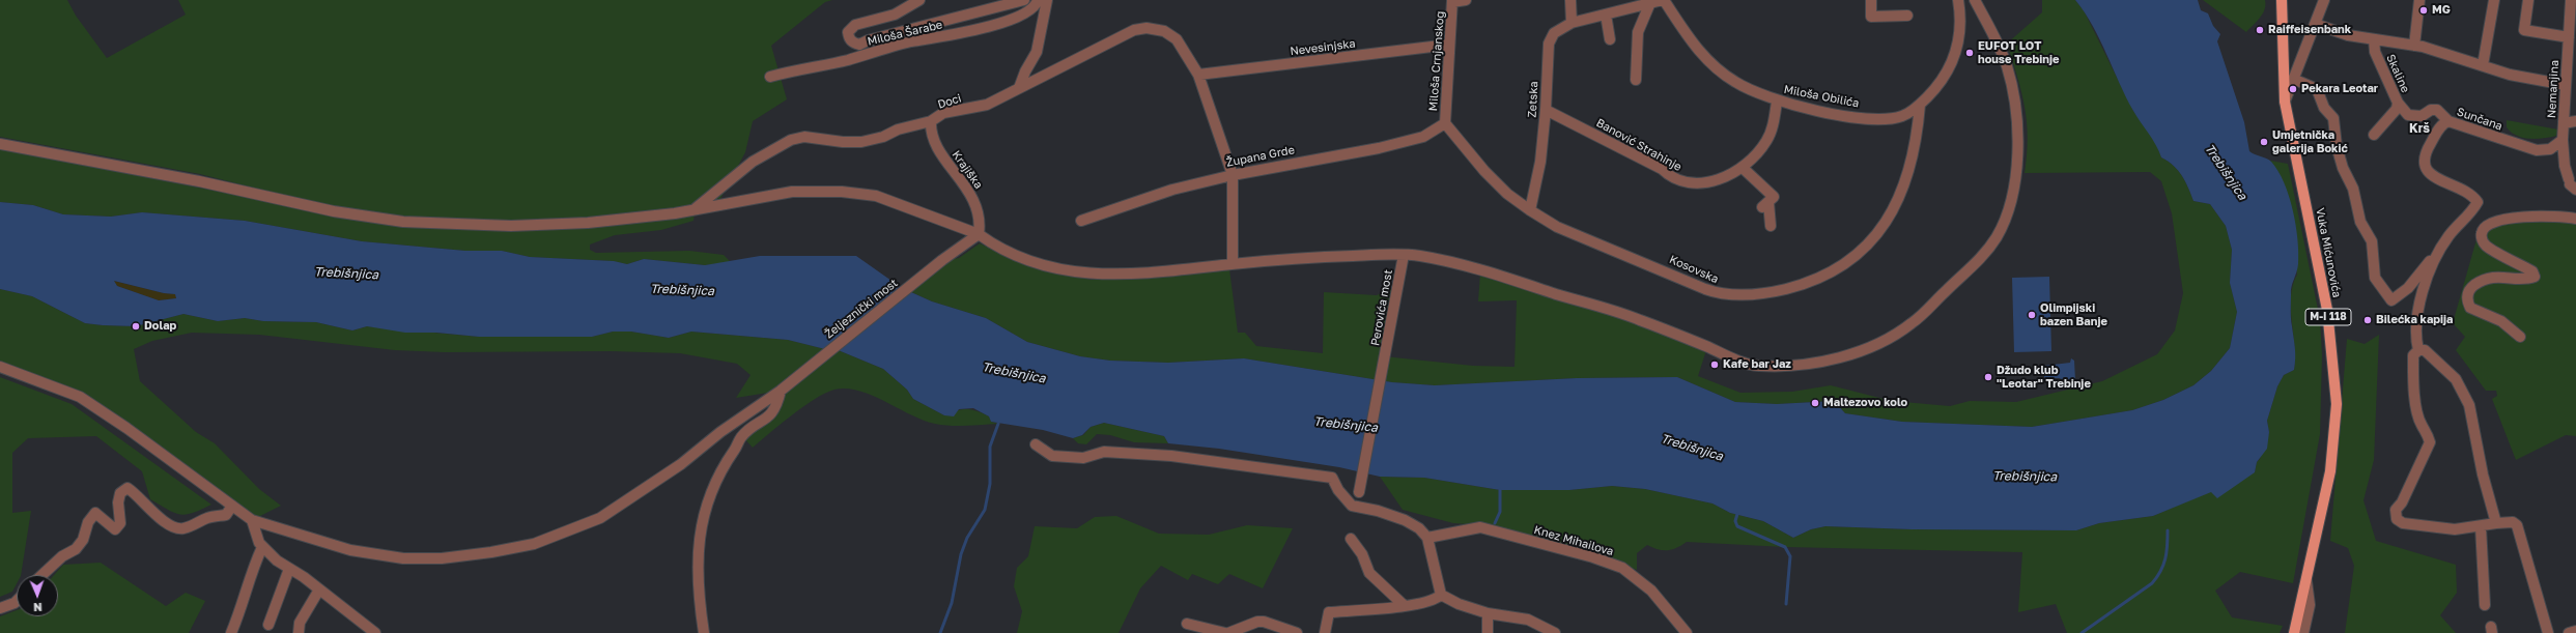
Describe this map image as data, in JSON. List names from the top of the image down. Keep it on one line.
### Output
{"streets":{"main road":["Vuka Mićunovića","M-I 118"],"street":["Miloša Šarabe","Nevesinjska","Miloša Crnjanskog","Skaline","Nemanjina","Miloša Obilića","Zetska","Doci","Sunčana","Banović Strahinje","Župana Grde","Krajiška","Kosovska","Perovića most","Željeznički most","Knez Mihailova"]},"crossings":[["Nevesinjska","Miloša Crnjanskog"],["Nevesinjska","Doci"],["Miloša Crnjanskog","Župana Grde"],["Miloša Crnjanskog","Kosovska"],["Nemanjina","Sunčana"],["Miloša Obilića","Zetska"],["Miloša Obilića","Banović Strahinje"],["Miloša Obilića","Kosovska"],["Zetska","Banović Strahinje"],["Zetska","Kosovska"],["Doci","Župana Grde"],["Doci","Krajiška"],["Župana Grde","Kosovska"],["Krajiška","Željeznički most"]],"districts":["Krš"],"water":["Trebišnjica"],"places":["MG","Raiffeisenbank","EUFOT LOT house Trebinje","Pekara Leotar","Umjetnička galerija Bokić","Olimpijski bazen Banje","Bilećka kapija","Dolap","Kafe bar Jaz","Džudo klub \"Leotar\" Trebinje","Maltezovo kolo"],"north":"bottom"}
